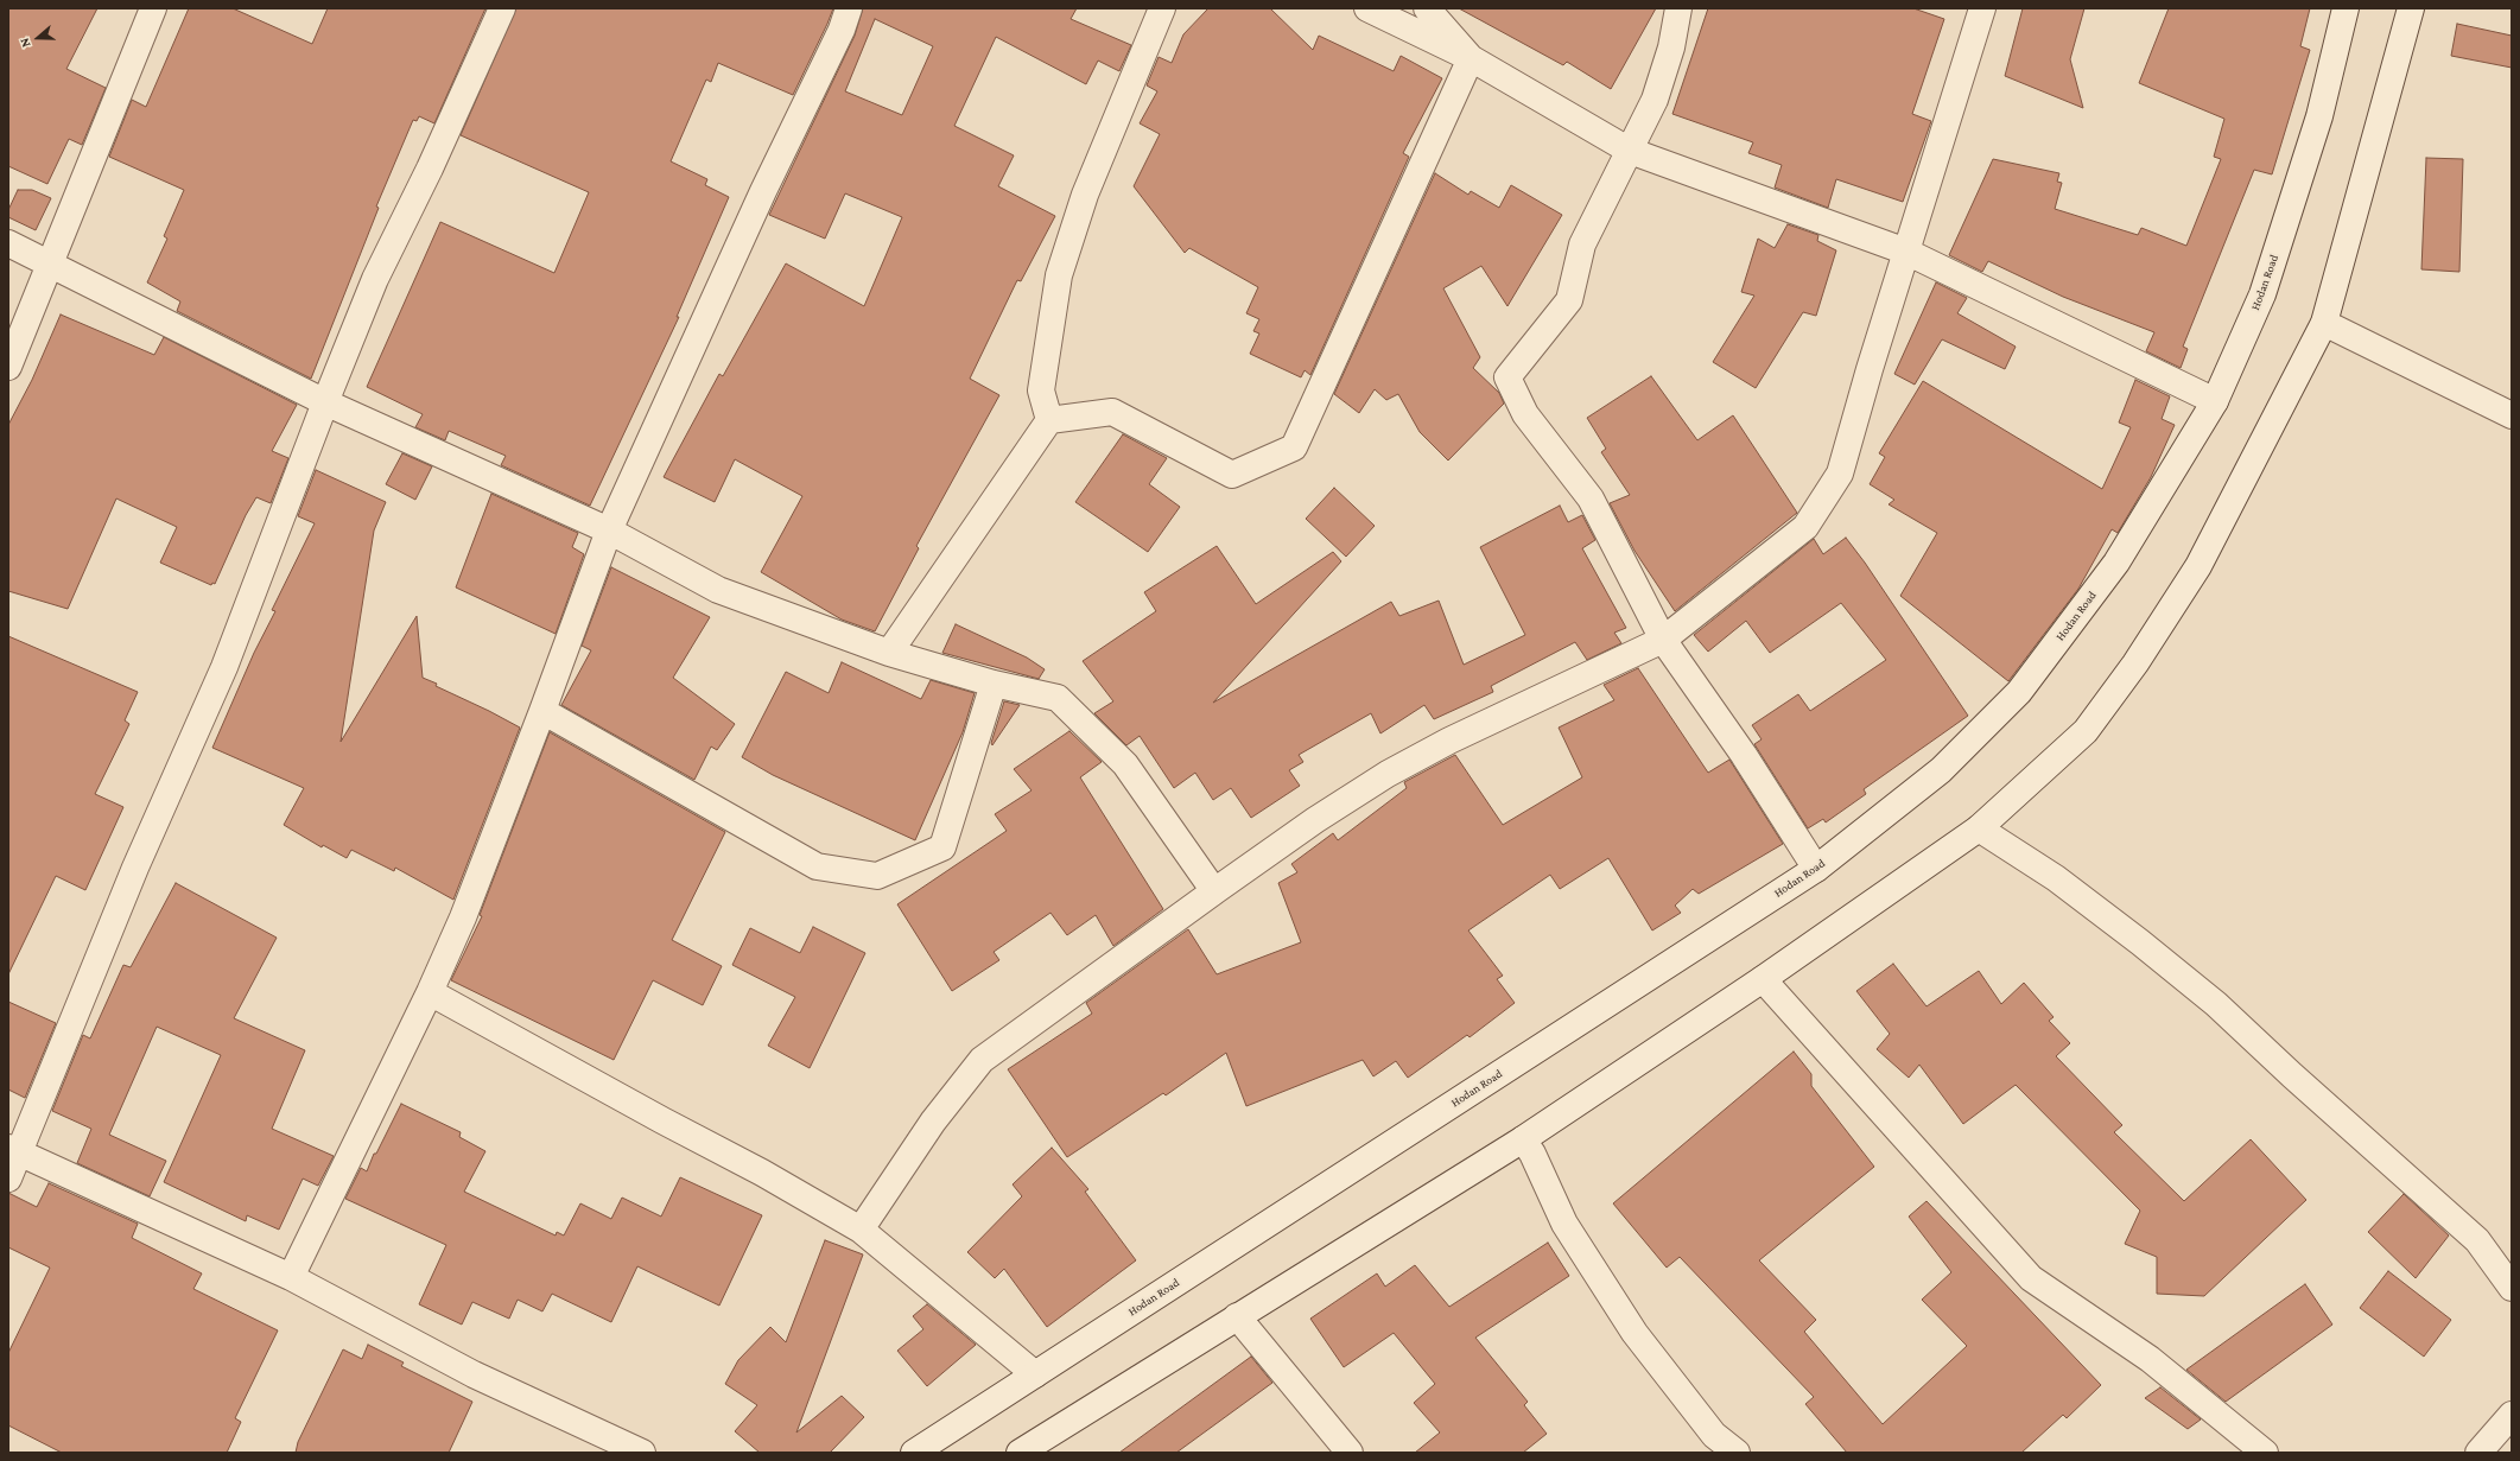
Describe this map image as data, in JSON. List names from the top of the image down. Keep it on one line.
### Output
{"streets":{"street":["Hodan Road"]},"north":"left"}
